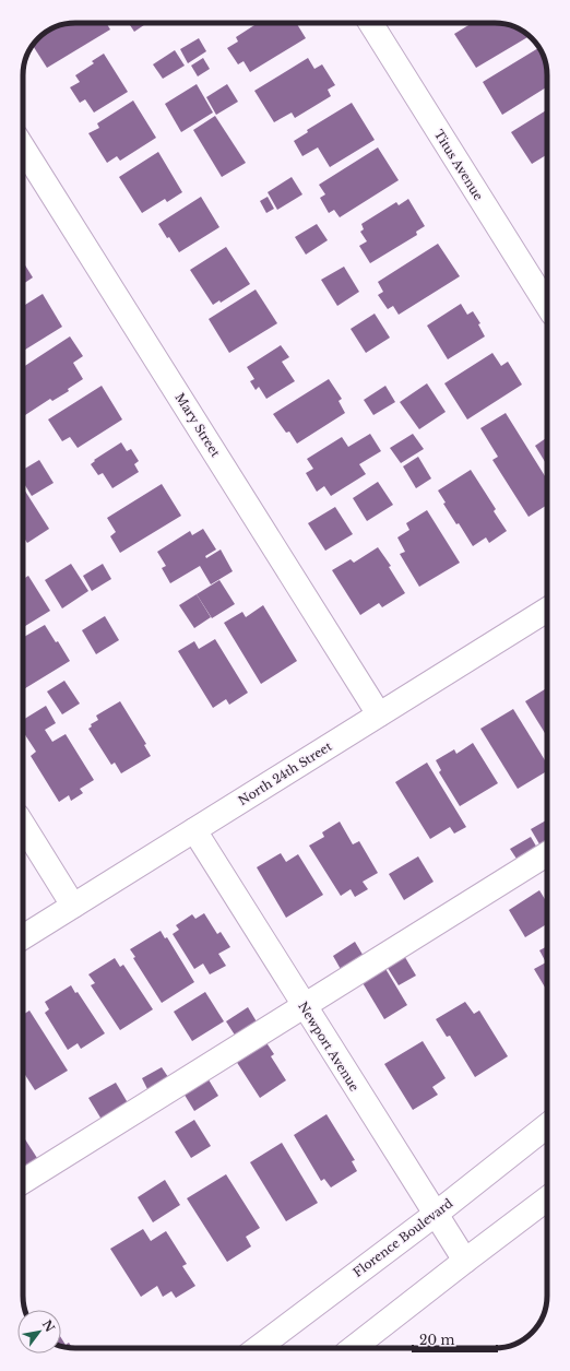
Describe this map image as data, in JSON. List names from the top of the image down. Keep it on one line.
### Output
{"streets":{"street":["Titus Avenue","Mary Street","North 24th Street","Newport Avenue","Florence Boulevard"]},"crossings":[["Mary Street","North 24th Street"],["North 24th Street","Newport Avenue"],["Newport Avenue","Florence Boulevard"]],"scale_bar":"20 m","north":"top right"}
